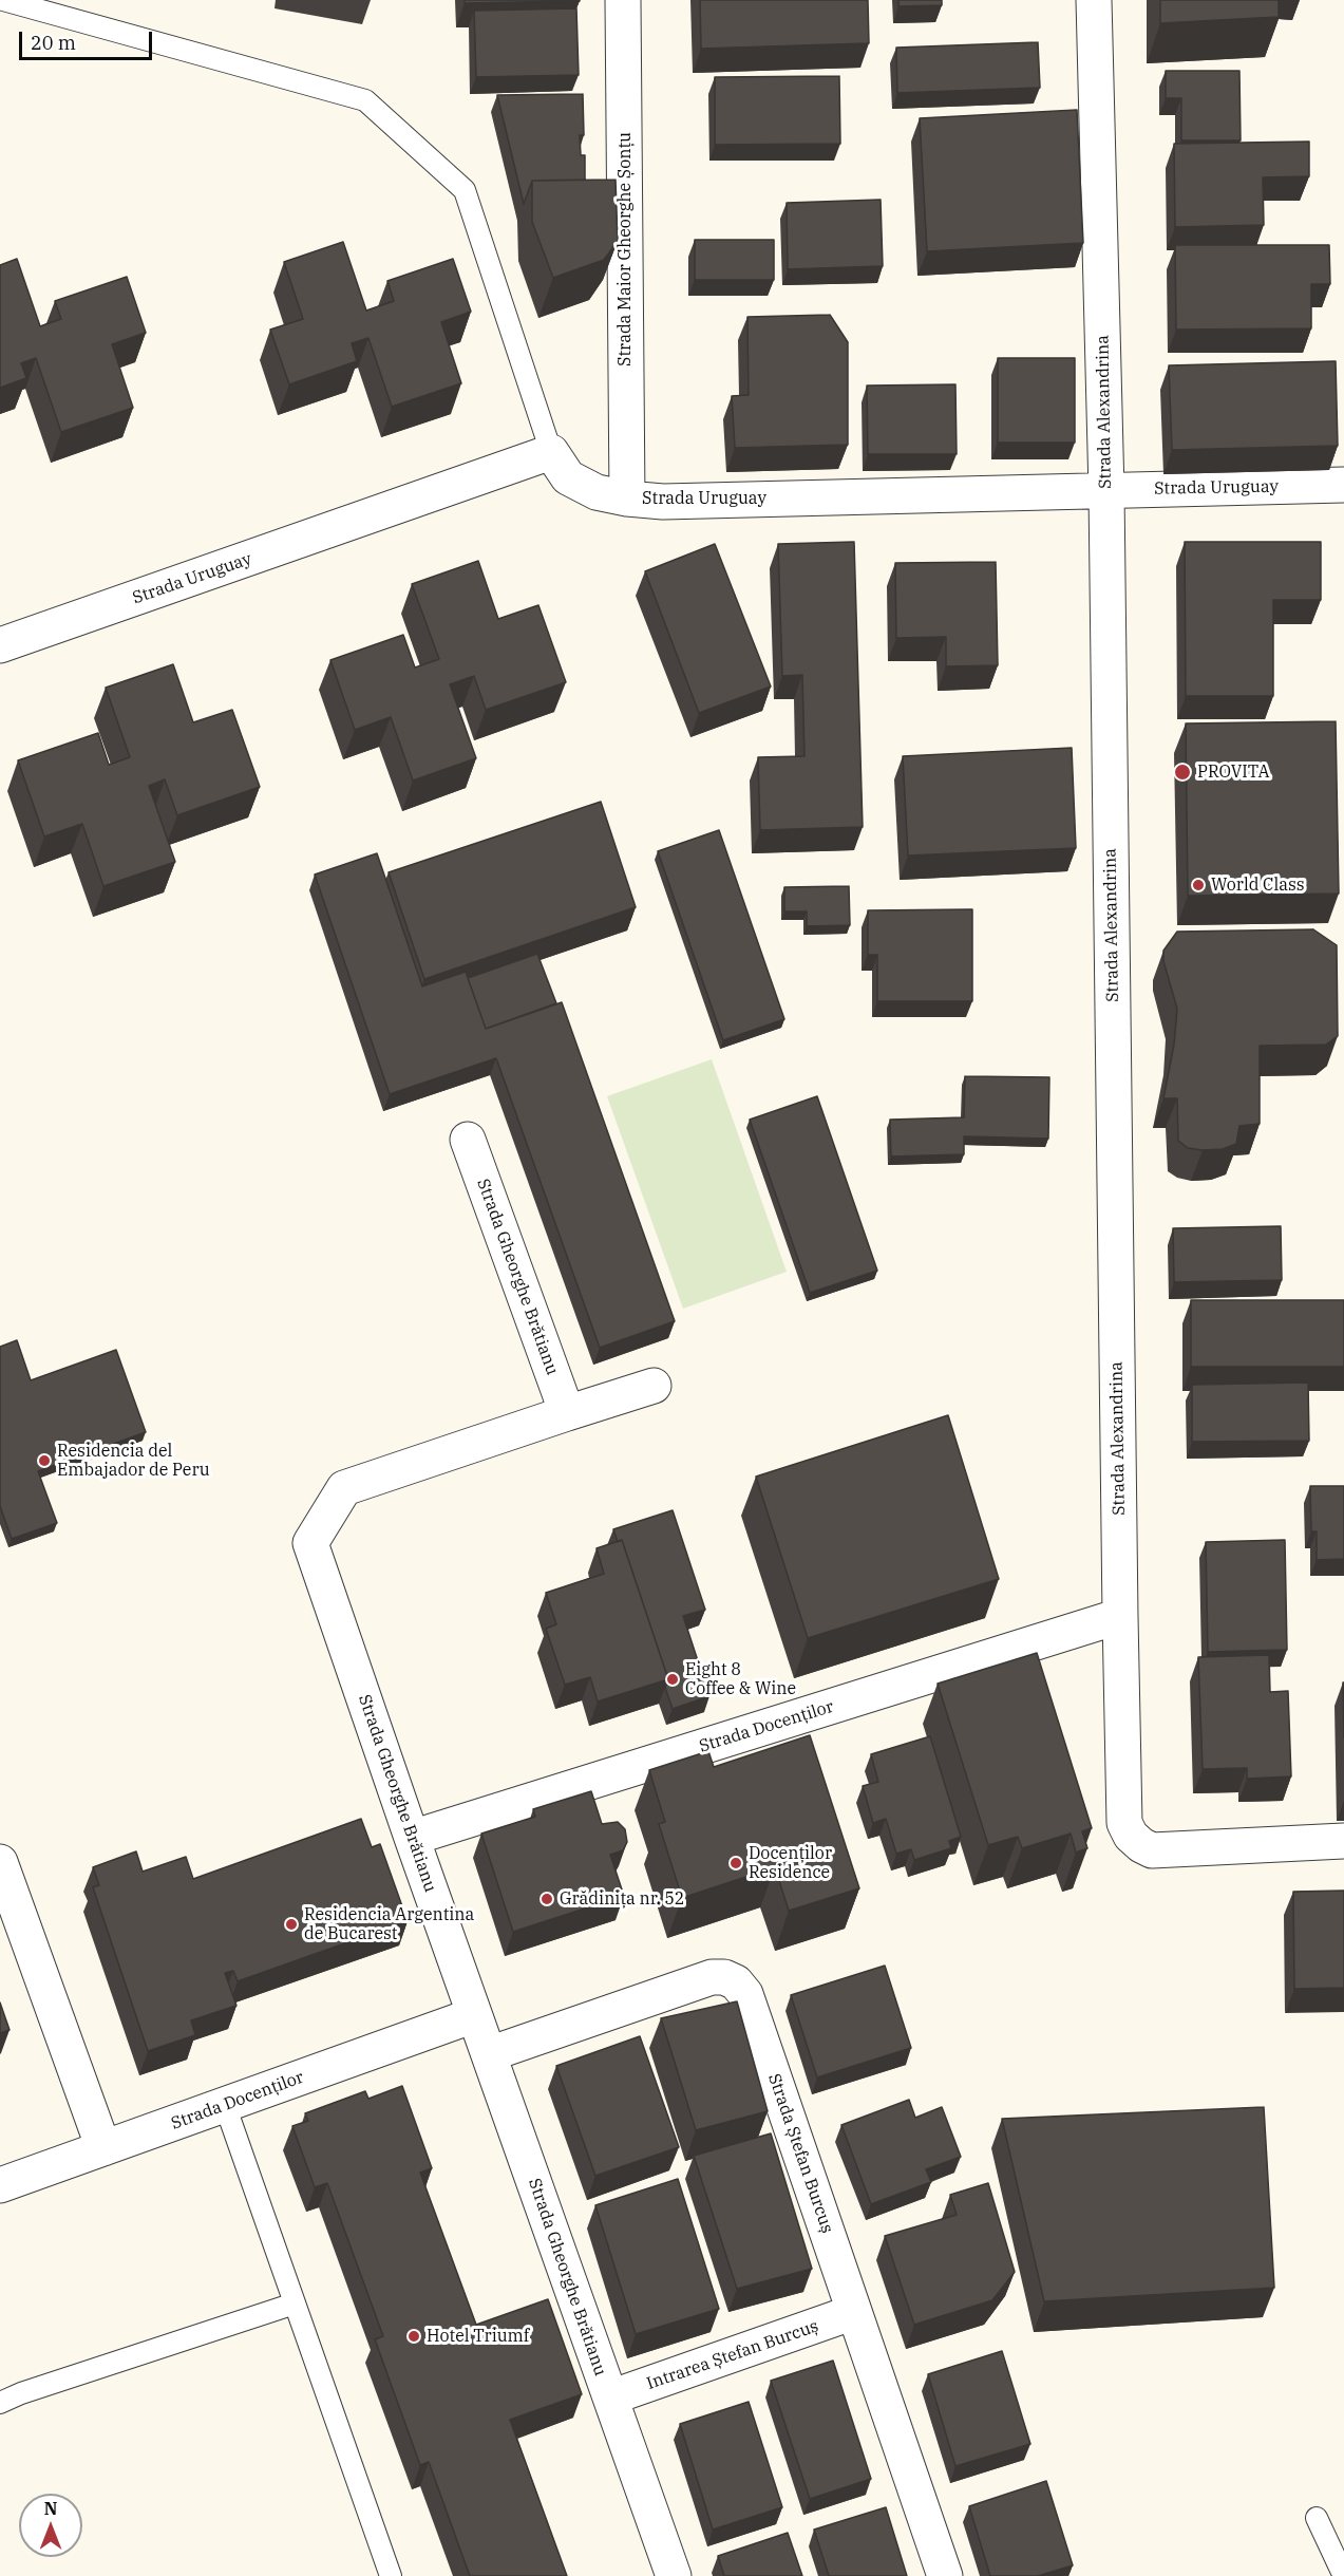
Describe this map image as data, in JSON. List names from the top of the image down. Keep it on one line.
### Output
{"streets":{"street":["Strada Maior Gheorghe Șonțu","Strada Alexandrina","Strada Uruguay","Strada Gheorghe Brătianu","Strada Docenților","Strada Ștefan Burcuș","Intrarea Ștefan Burcuș"]},"crossings":[["Strada Maior Gheorghe Șonțu","Strada Uruguay"],["Strada Alexandrina","Strada Uruguay"],["Strada Alexandrina","Strada Docenților"],["Strada Gheorghe Brătianu","Strada Docenților"],["Strada Gheorghe Brătianu","Strada Ștefan Burcuș"],["Strada Gheorghe Brătianu","Intrarea Ștefan Burcuș"],["Strada Ștefan Burcuș","Intrarea Ștefan Burcuș"]],"places":["PROVITA","World Class","Residencia del Embajador de Peru","Eight 8 Coffee & Wine","Docenților Residence","Grădinița nr. 52","Residencia Argentina de Bucarest","Hotel Triumf"],"scale_bar":"20 m","north":"top"}
